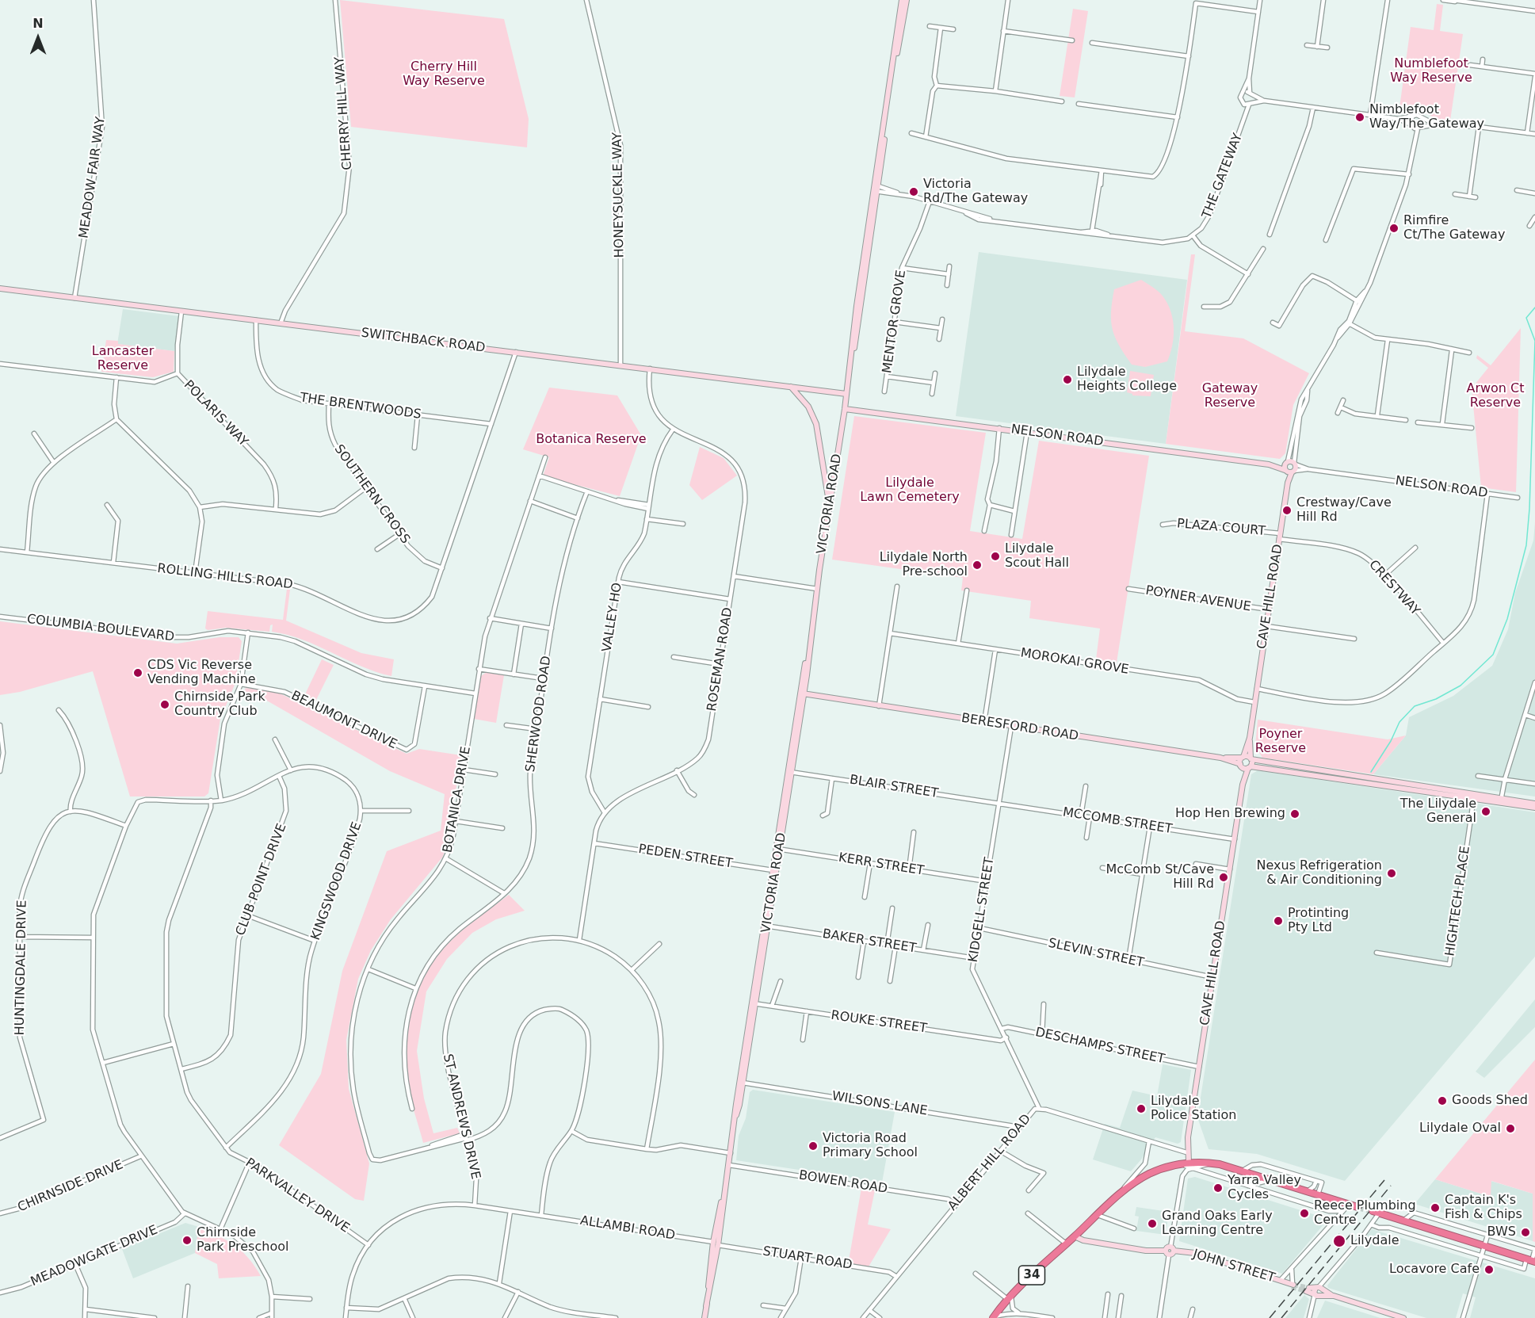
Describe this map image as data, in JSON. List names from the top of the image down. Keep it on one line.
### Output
{"streets":{"highway":["34"],"main road":["SWITCHBACK ROAD","NELSON ROAD","VICTORIA ROAD","CAVE HILL ROAD","BERESFORD ROAD","JOHN STREET"],"street":["CHERRY HILL WAY","THE GATEWAY","MEADOW FAIR WAY","HONEYSUCKLE WAY","MENTOR GROVE","THE BRENTWOODS","POLARIS WAY","SOUTHERN CROSS","PLAZA COURT","ROLLING HILLS ROAD","CRESTWAY","POYNER AVENUE","VALLEY HO","COLUMBIA BOULEVARD","ROSEMAN ROAD","MOROKAI GROVE","SHERWOOD ROAD","BEAUMONT DRIVE","BLAIR STREET","BOTANICA DRIVE","MCCOMB STREET","PEDEN STREET","KERR STREET","CLUB POINT DRIVE","KINGSWOOD DRIVE","HIGHTECH PLACE","KIDGELL STREET","BAKER STREET","SLEVIN STREET","HUNTINGDALE DRIVE","ROUKE STREET","DESCHAMPS STREET","WILSONS LANE","ST ANDREWS DRIVE","ALBERT HILL ROAD","BOWEN ROAD","CHIRNSIDE DRIVE","PARKVALLEY DRIVE","ALLAMBI ROAD","MEADOWGATE DRIVE","STUART ROAD"]},"crossings":[["CHERRY HILL WAY","SWITCHBACK ROAD"],["MEADOW FAIR WAY","SWITCHBACK ROAD"],["HONEYSUCKLE WAY","SWITCHBACK ROAD"],["SWITCHBACK ROAD","THE BRENTWOODS"],["SWITCHBACK ROAD","POLARIS WAY"],["SWITCHBACK ROAD","VICTORIA ROAD"],["SWITCHBACK ROAD","ROLLING HILLS ROAD"],["SWITCHBACK ROAD","ROSEMAN ROAD"],["THE BRENTWOODS","SOUTHERN CROSS"],["THE BRENTWOODS","ROLLING HILLS ROAD"],["NELSON ROAD","VICTORIA ROAD"],["NELSON ROAD","CAVE HILL ROAD"],["SOUTHERN CROSS","ROLLING HILLS ROAD"],["VICTORIA ROAD","BERESFORD ROAD"],["VICTORIA ROAD","BLAIR STREET"],["VICTORIA ROAD","PEDEN STREET"],["VICTORIA ROAD","KERR STREET"],["VICTORIA ROAD","BAKER STREET"],["VICTORIA ROAD","ROUKE STREET"],["VICTORIA ROAD","WILSONS LANE"],["VICTORIA ROAD","BOWEN ROAD"],["VICTORIA ROAD","ALLAMBI ROAD"],["VICTORIA ROAD","STUART ROAD"],["PLAZA COURT","CRESTWAY"],["PLAZA COURT","CAVE HILL ROAD"],["CRESTWAY","CAVE HILL ROAD"],["CAVE HILL ROAD","POYNER AVENUE"],["CAVE HILL ROAD","MOROKAI GROVE"],["CAVE HILL ROAD","BERESFORD ROAD"],["CAVE HILL ROAD","MCCOMB STREET"],["CAVE HILL ROAD","SLEVIN STREET"],["CAVE HILL ROAD","DESCHAMPS STREET"],["CAVE HILL ROAD","ALBERT HILL ROAD"],["CAVE HILL ROAD","34"],["VALLEY HO","ROSEMAN ROAD"],["COLUMBIA BOULEVARD","BEAUMONT DRIVE"],["COLUMBIA BOULEVARD","BOTANICA DRIVE"],["BERESFORD ROAD","KIDGELL STREET"],["BLAIR STREET","MCCOMB STREET"],["BLAIR STREET","KIDGELL STREET"],["BOTANICA DRIVE","ST ANDREWS DRIVE"],["BOTANICA DRIVE","ALLAMBI ROAD"],["MCCOMB STREET","KIDGELL STREET"],["KERR STREET","KIDGELL STREET"],["CLUB POINT DRIVE","KINGSWOOD DRIVE"],["CLUB POINT DRIVE","PARKVALLEY DRIVE"],["KINGSWOOD DRIVE","PARKVALLEY DRIVE"],["KIDGELL STREET","BAKER STREET"],["KIDGELL STREET","SLEVIN STREET"],["KIDGELL STREET","ROUKE STREET"],["KIDGELL STREET","DESCHAMPS STREET"],["KIDGELL STREET","ALBERT HILL ROAD"],["WILSONS LANE","ALBERT HILL ROAD"],["ST ANDREWS DRIVE","ALLAMBI ROAD"],["ALBERT HILL ROAD","BOWEN ROAD"],["ALBERT HILL ROAD","STUART ROAD"],["PARKVALLEY DRIVE","ALLAMBI ROAD"],["ALLAMBI ROAD","STUART ROAD"],["JOHN STREET","34"]],"parks":["Numblefoot Way Reserve","Cherry Hill Way Reserve","Lancaster Reserve","Gateway Reserve","Arwon Ct Reserve","Botanica Reserve","Lilydale Lawn Cemetery","Poyner Reserve"],"places":["Nimblefoot Way/The Gateway","Victoria Rd/The Gateway","Rimfire Ct/The Gateway","Lilydale Heights College","Crestway/Cave Hill Rd","Lilydale Scout Hall","Lilydale North Pre-school","CDS Vic Reverse Vending Machine","Chirnside Park Country Club","The Lilydale General","Hop Hen Brewing","Nexus Refrigeration & Air Conditioning","McComb St/Cave Hill Rd","Protinting Pty Ltd","Goods Shed","Lilydale Police Station","Lilydale Oval","Victoria Road Primary School","Yarra Valley Cycles","Captain K's Fish & Chips","Reece Plumbing Centre","Grand Oaks Early Learning Centre","BWS","Chirnside Park Preschool","Lilydale","Locavore Cafe"],"north":"top"}
